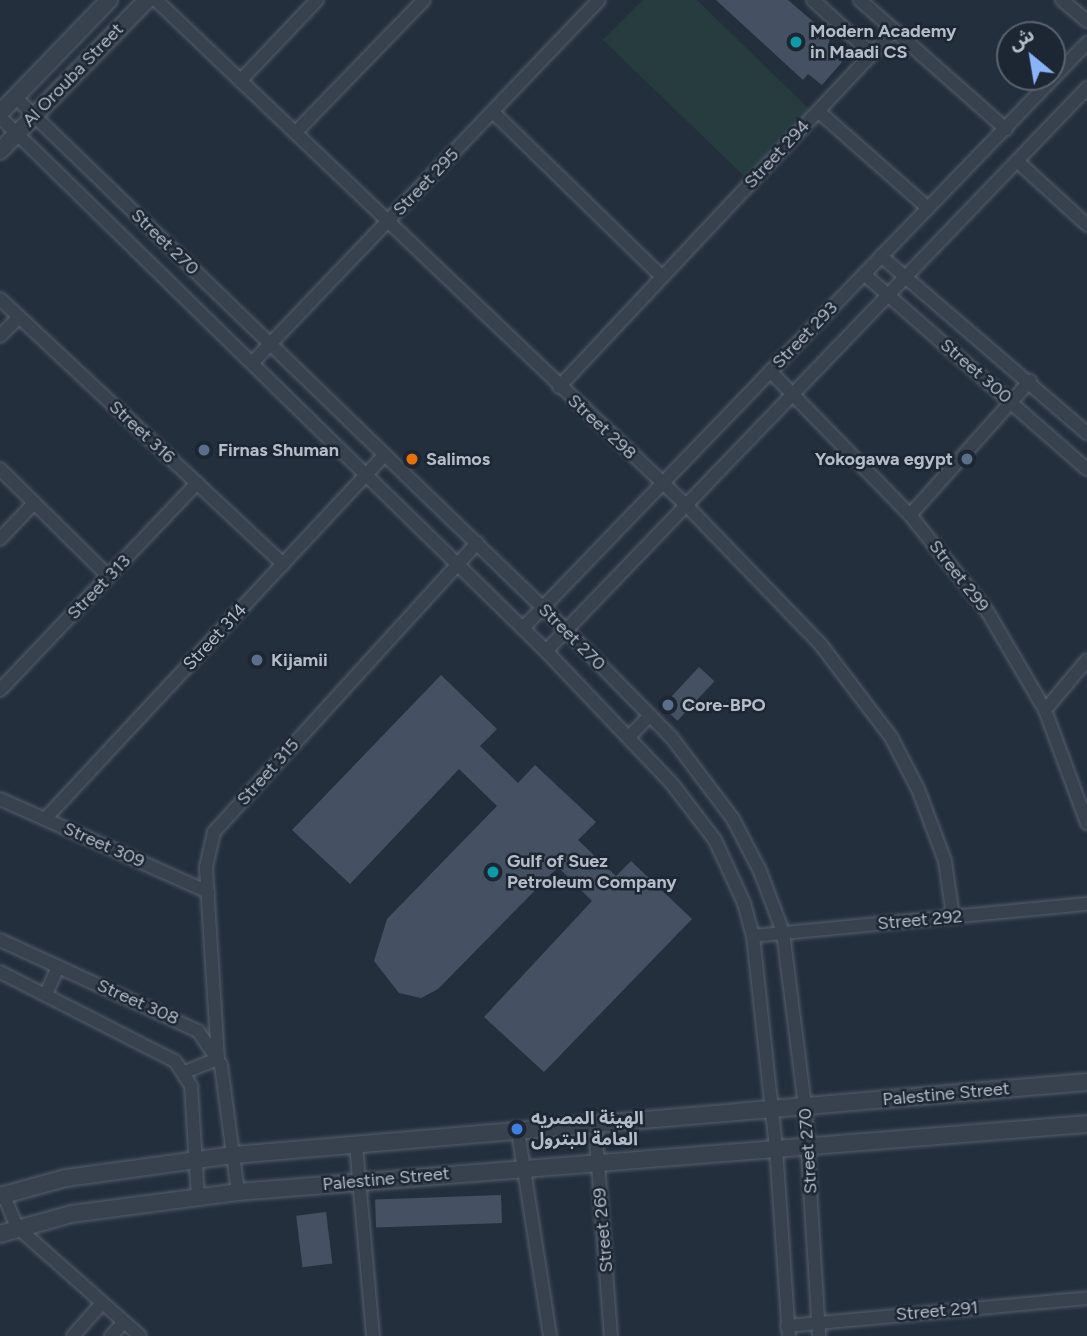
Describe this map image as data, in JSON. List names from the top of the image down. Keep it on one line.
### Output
{"streets":{"street":["Al Orouba Street","Street 294","Street 295","Street 270","Street 293","Street 300","Street 298","Street 316","Street 299","Street 313","Street 314","Street 315","Street 309","Street 292","Street 308","Palestine Street","Street 269","Street 291"]},"crossings":[["Al Orouba Street","Street 270"],["Street 294","Street 298"],["Street 295","Street 270"],["Street 295","Street 298"],["Street 270","Street 293"],["Street 270","Street 314"],["Street 270","Street 315"],["Street 270","Street 292"],["Street 270","Palestine Street"],["Street 270","Street 291"],["Street 293","Street 300"],["Street 293","Street 298"],["Street 293","Street 299"],["Street 298","Street 292"],["Street 316","Street 313"],["Street 316","Street 314"],["Street 314","Street 309"],["Street 315","Street 309"],["Street 315","Street 308"],["Street 308","Palestine Street"],["Palestine Street","Street 269"]],"places":["Modern Academy in Maadi CS","Firnas Shuman","Salimos","Yokogawa egypt","Kijamii","Core-BPO","Gulf of Suez Petroleum Company","الهيئة المصريه العامة للبترول"],"north":"top left"}
